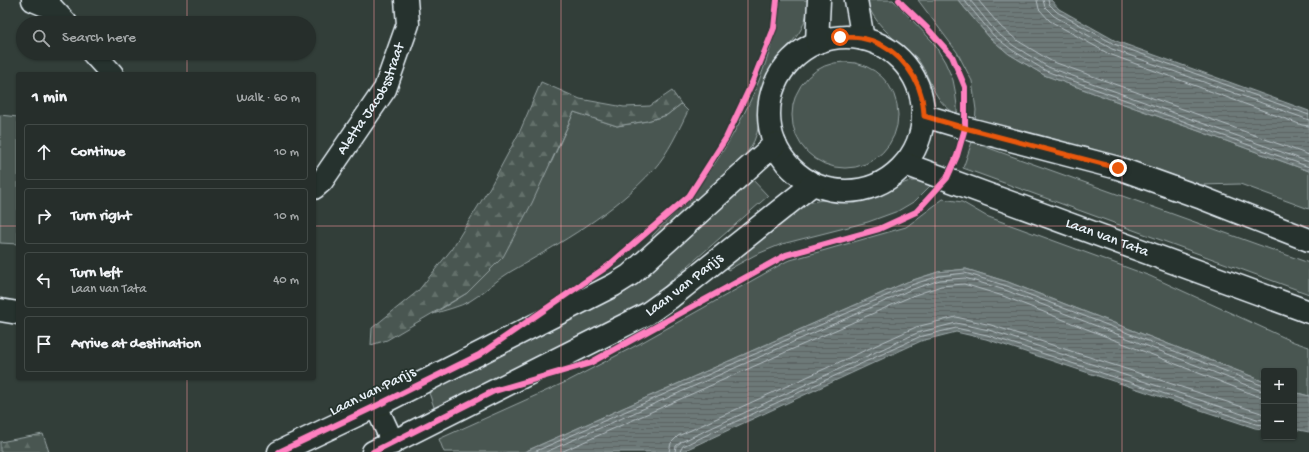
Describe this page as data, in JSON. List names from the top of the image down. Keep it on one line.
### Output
{"streets":{"street":["Aletta Jacobsstraat","Laan van Tata","Laan van Parijs"]},"page":{"search":"Search here","heading":["1 min","Walk · 60 m"],"list":[["Continue","10 m"],["Turn right","10 m"],["Turn left","Laan van Tata","40 m"],"Arrive at destination"],"map_buttons":["+","−"]}}
